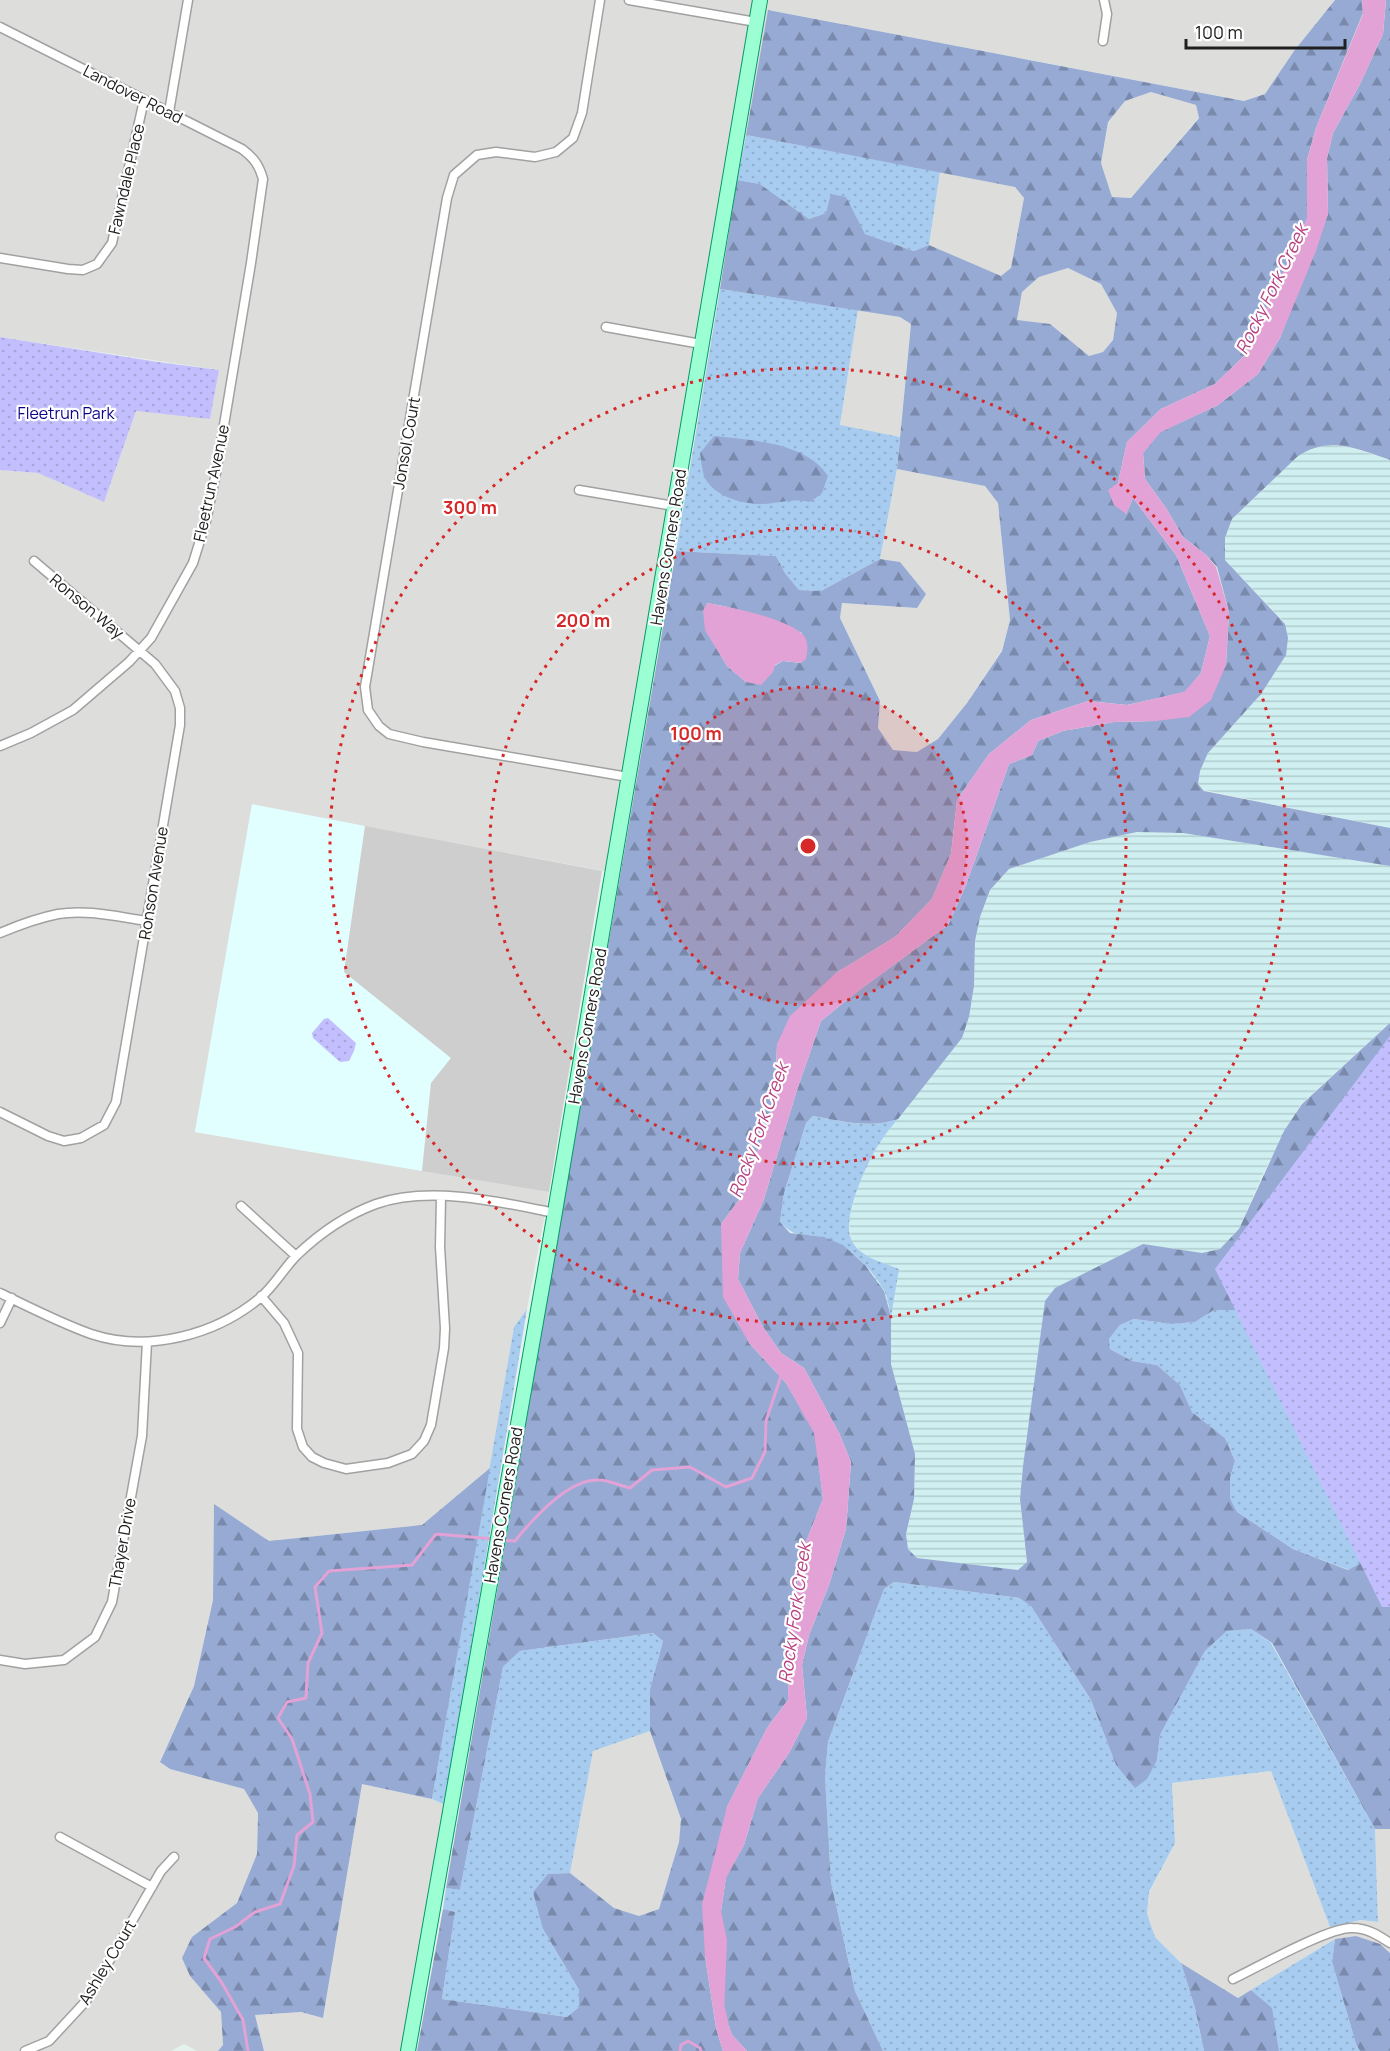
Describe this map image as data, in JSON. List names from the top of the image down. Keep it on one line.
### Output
{"streets":{"main road":["Havens Corners Road"],"street":["Landover Road","Fawndale Place","Jonsol Court","Fleetrun Avenue","Ronson Way","Ronson Avenue","Thayer Drive","Ashley Court"]},"crossings":[["Landover Road","Fawndale Place"],["Landover Road","Fleetrun Avenue"],["Jonsol Court","Havens Corners Road"],["Fleetrun Avenue","Ronson Way"],["Fleetrun Avenue","Ronson Avenue"],["Ronson Way","Ronson Avenue"]],"water":["Rocky Fork Creek"],"parks":["Fleetrun Park"],"scale_bar":"100 m","rings":["300 m","200 m","100 m"]}
